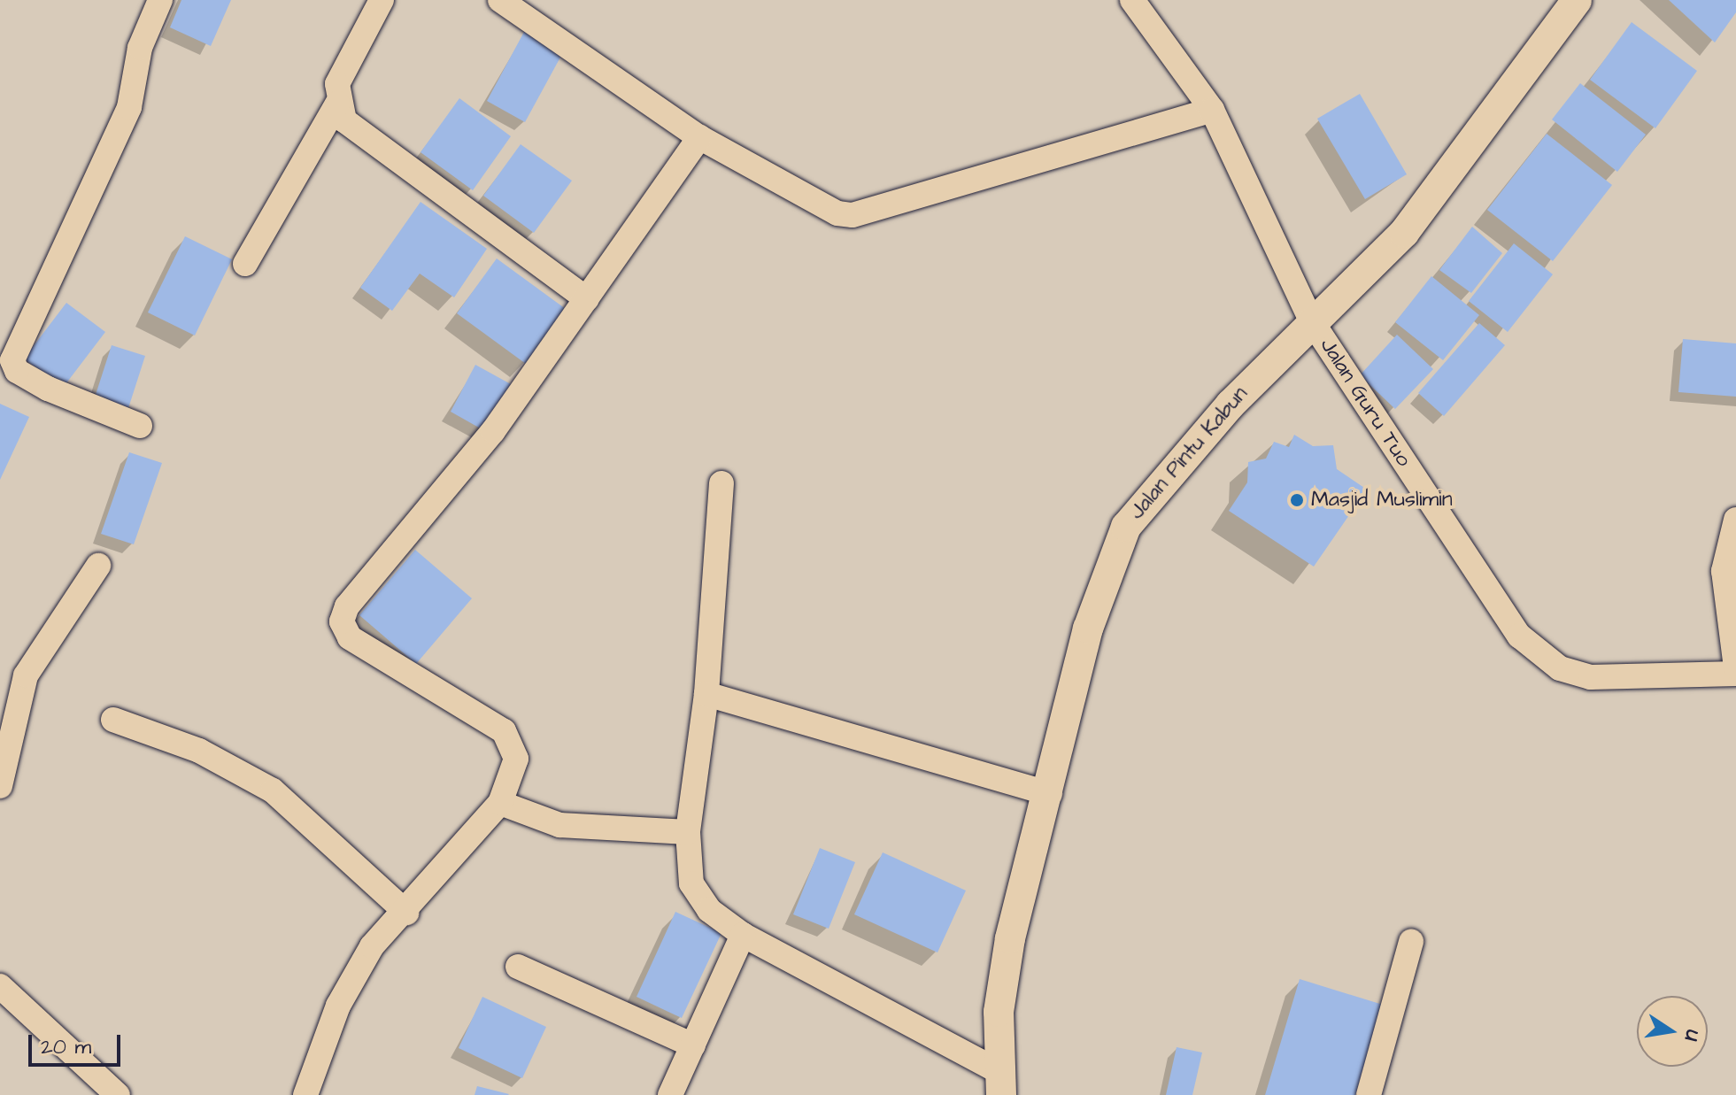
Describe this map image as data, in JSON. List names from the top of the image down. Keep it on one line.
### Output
{"streets":{"street":["Jalan Guru Tuo","Jalan Pintu Kabun"]},"crossings":[["Jalan Guru Tuo","Jalan Pintu Kabun"]],"places":["Masjid Muslimin"],"scale_bar":"20 m","north":"right"}
